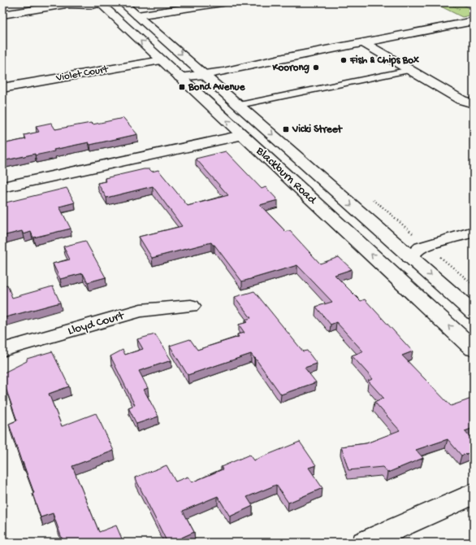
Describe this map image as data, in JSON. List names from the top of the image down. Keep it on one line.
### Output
{"streets":{"street":["Violet Court","Blackburn Road","Lloyd Court"]},"crossings":[["Violet Court","Blackburn Road"]],"places":{"other":["Fish & Chips Box","Koorong"],"transit":["Bond Avenue","Vicki Street"]}}
